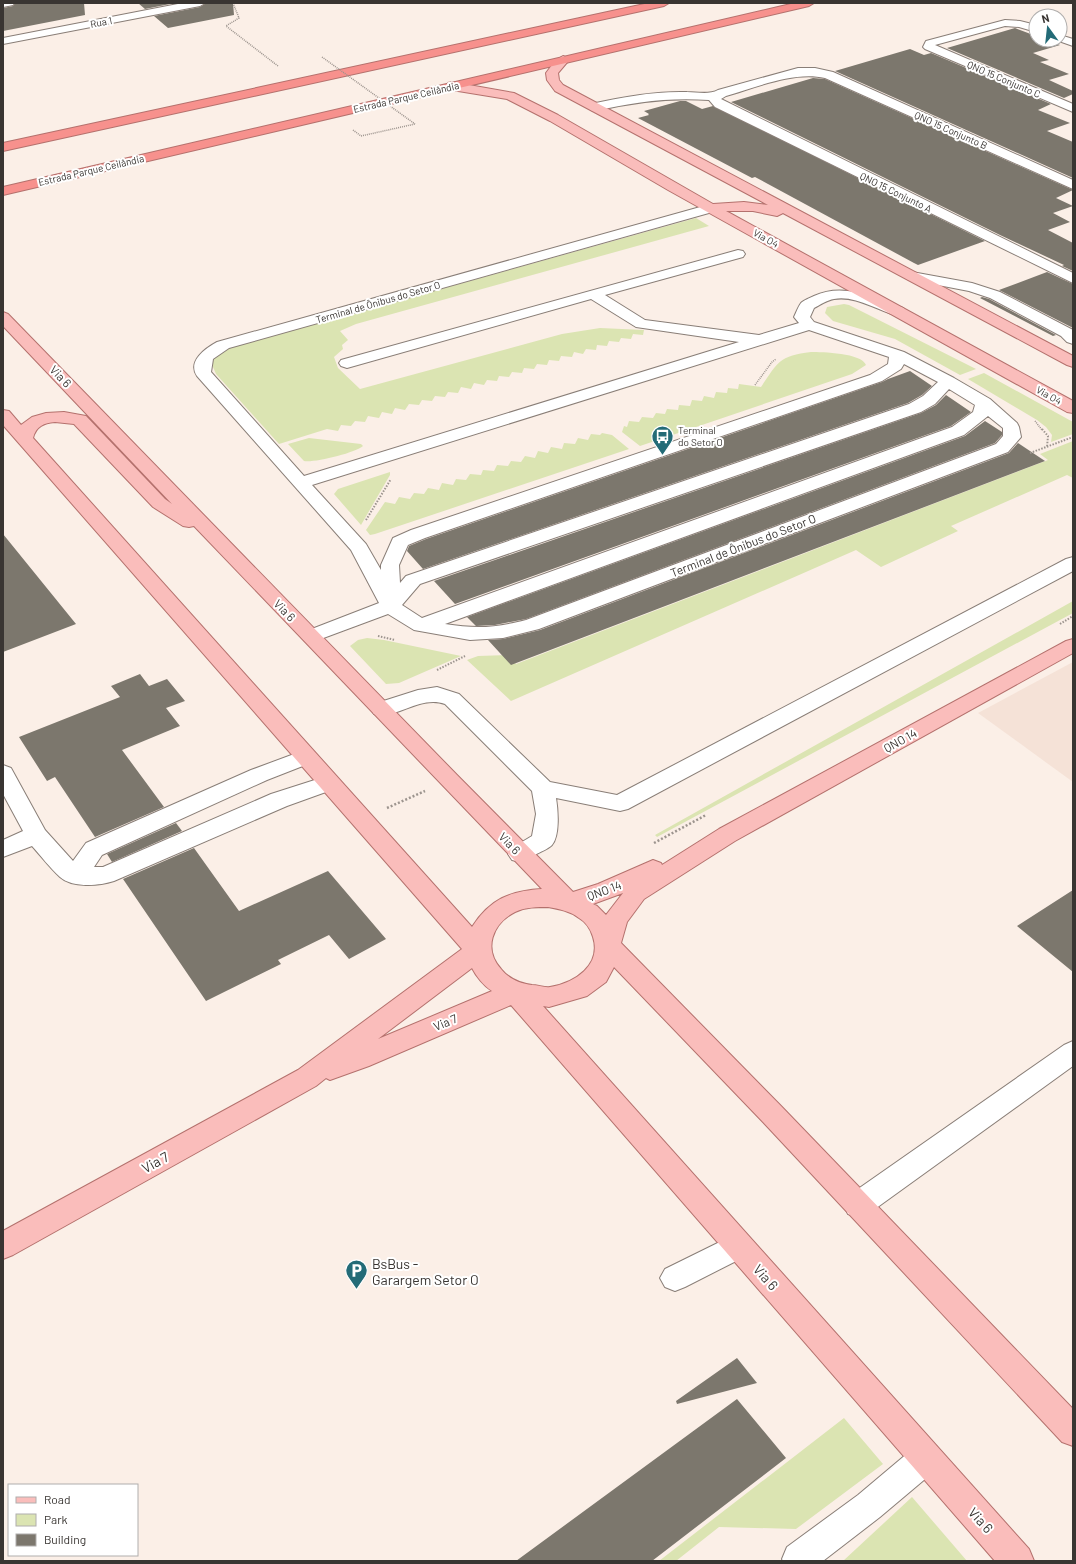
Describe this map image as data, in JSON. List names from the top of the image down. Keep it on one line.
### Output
{"streets":{"highway":["Estrada Parque Ceilândia"],"main road":["Via O4","Via 6","QNO 14","Via 7"],"street":["Rua 1","QNO 15 Conjunto C","QNO 15 Conjunto B","QNO 15 Conjunto A","Terminal de Ônibus do Setor O"]},"crossings":[["Estrada Parque Ceilândia","Via O4"],["QNO 15 Conjunto B","QNO 15 Conjunto A"],["Via O4","Terminal de Ônibus do Setor O"],["Via 6","QNO 14"],["Via 6","Via 7"],["QNO 14","Via 7"]],"places":{"bus stop":["Terminal do Setor O"],"parking":["BsBus - Garargem Setor O"]},"legend":["Road","Park","Building"],"north":"top"}
